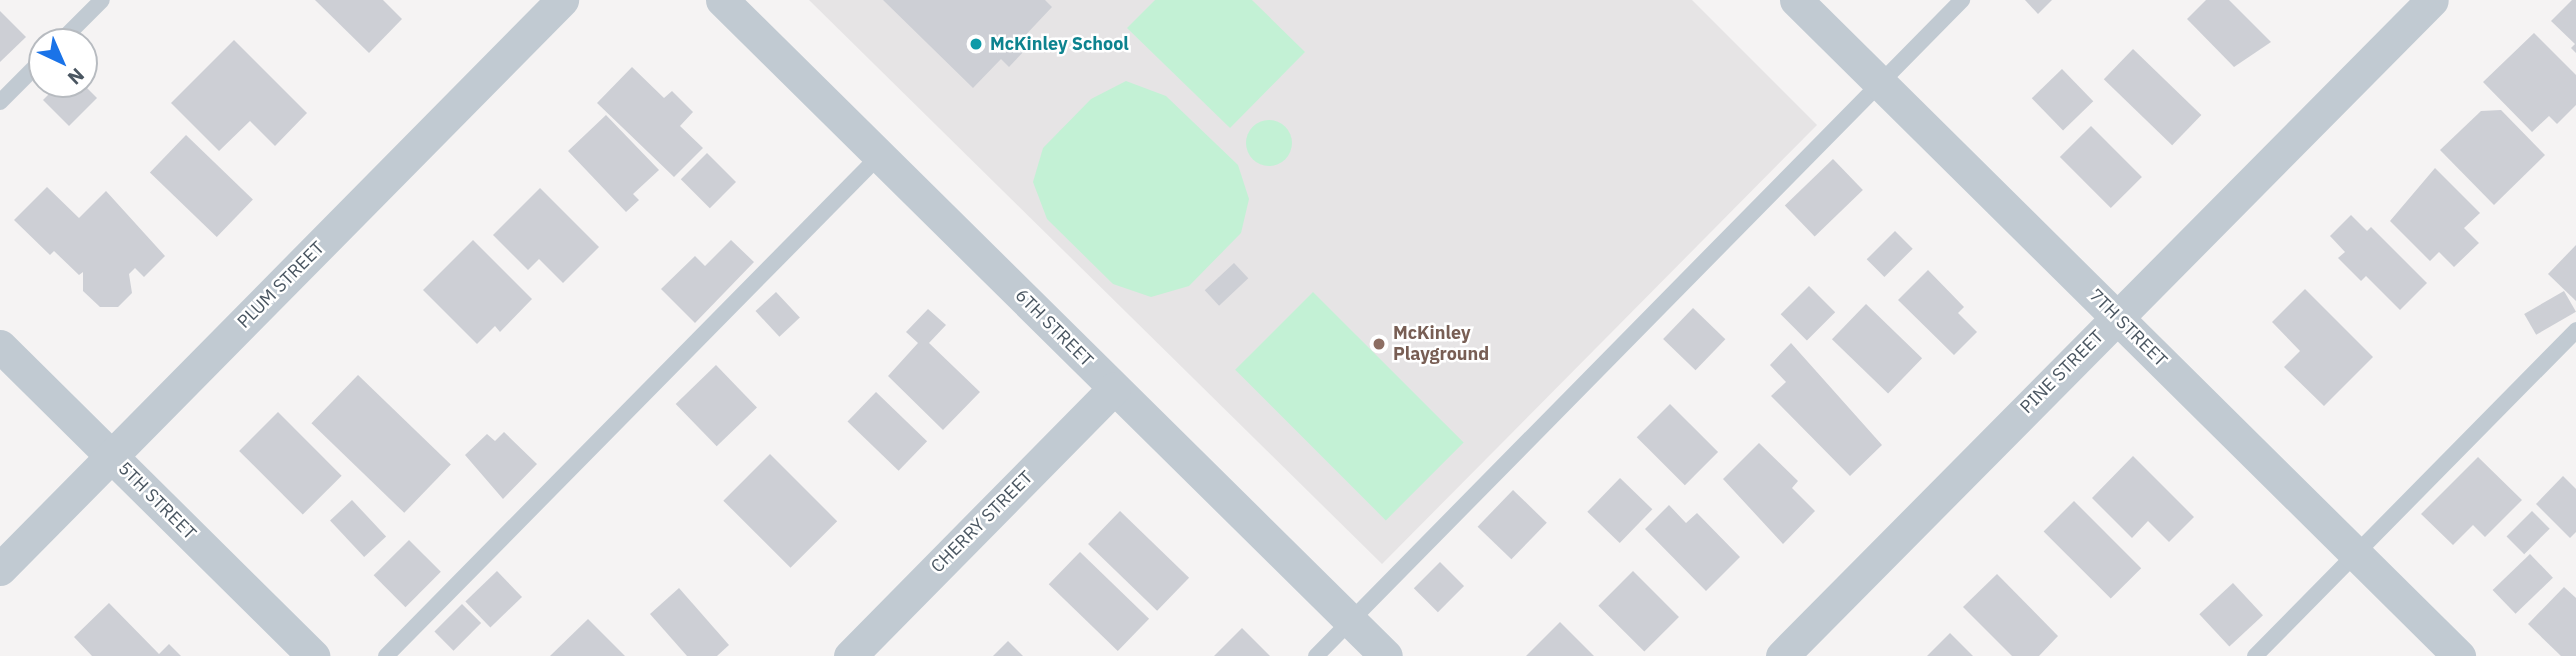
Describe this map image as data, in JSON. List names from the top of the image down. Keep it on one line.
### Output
{"streets":{"street":["PLUM STREET","6TH STREET","7TH STREET","PINE STREET","5TH STREET","CHERRY STREET"]},"crossings":[["PLUM STREET","5TH STREET"],["6TH STREET","CHERRY STREET"],["7TH STREET","PINE STREET"]],"places":["McKinley School","McKinley Playground"],"north":"bottom right"}
